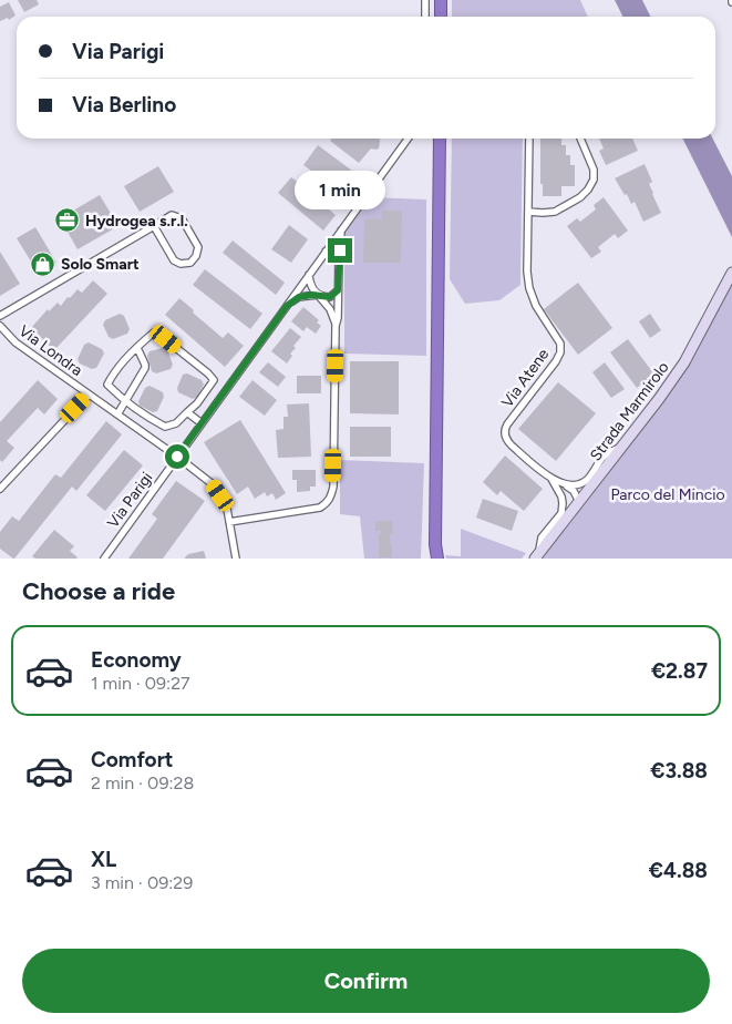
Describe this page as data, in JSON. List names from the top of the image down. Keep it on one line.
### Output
{"streets":{"main road":["Strada Marmirolo"],"street":["Via Londra","Via Atene","Via Parigi"]},"crossings":[["Via Londra","Via Parigi"],["Via Atene","Strada Marmirolo"]],"parks":["Parco del Mincio"],"places":{"office":["Hydrogea s.r.l."],"shop":["Solo Smart"]},"page":{"banner":["Via Parigi","Via Berlino"],"bubble":"1 min","heading":"Choose a ride","list":[{"name":"Economy","note":"1 min · 09:27","value":"€2.87"},{"name":"Comfort","note":"2 min · 09:28","value":"€3.88"},{"name":"XL","note":"3 min · 09:29","value":"€4.88"}],"buttons":"Confirm"}}
